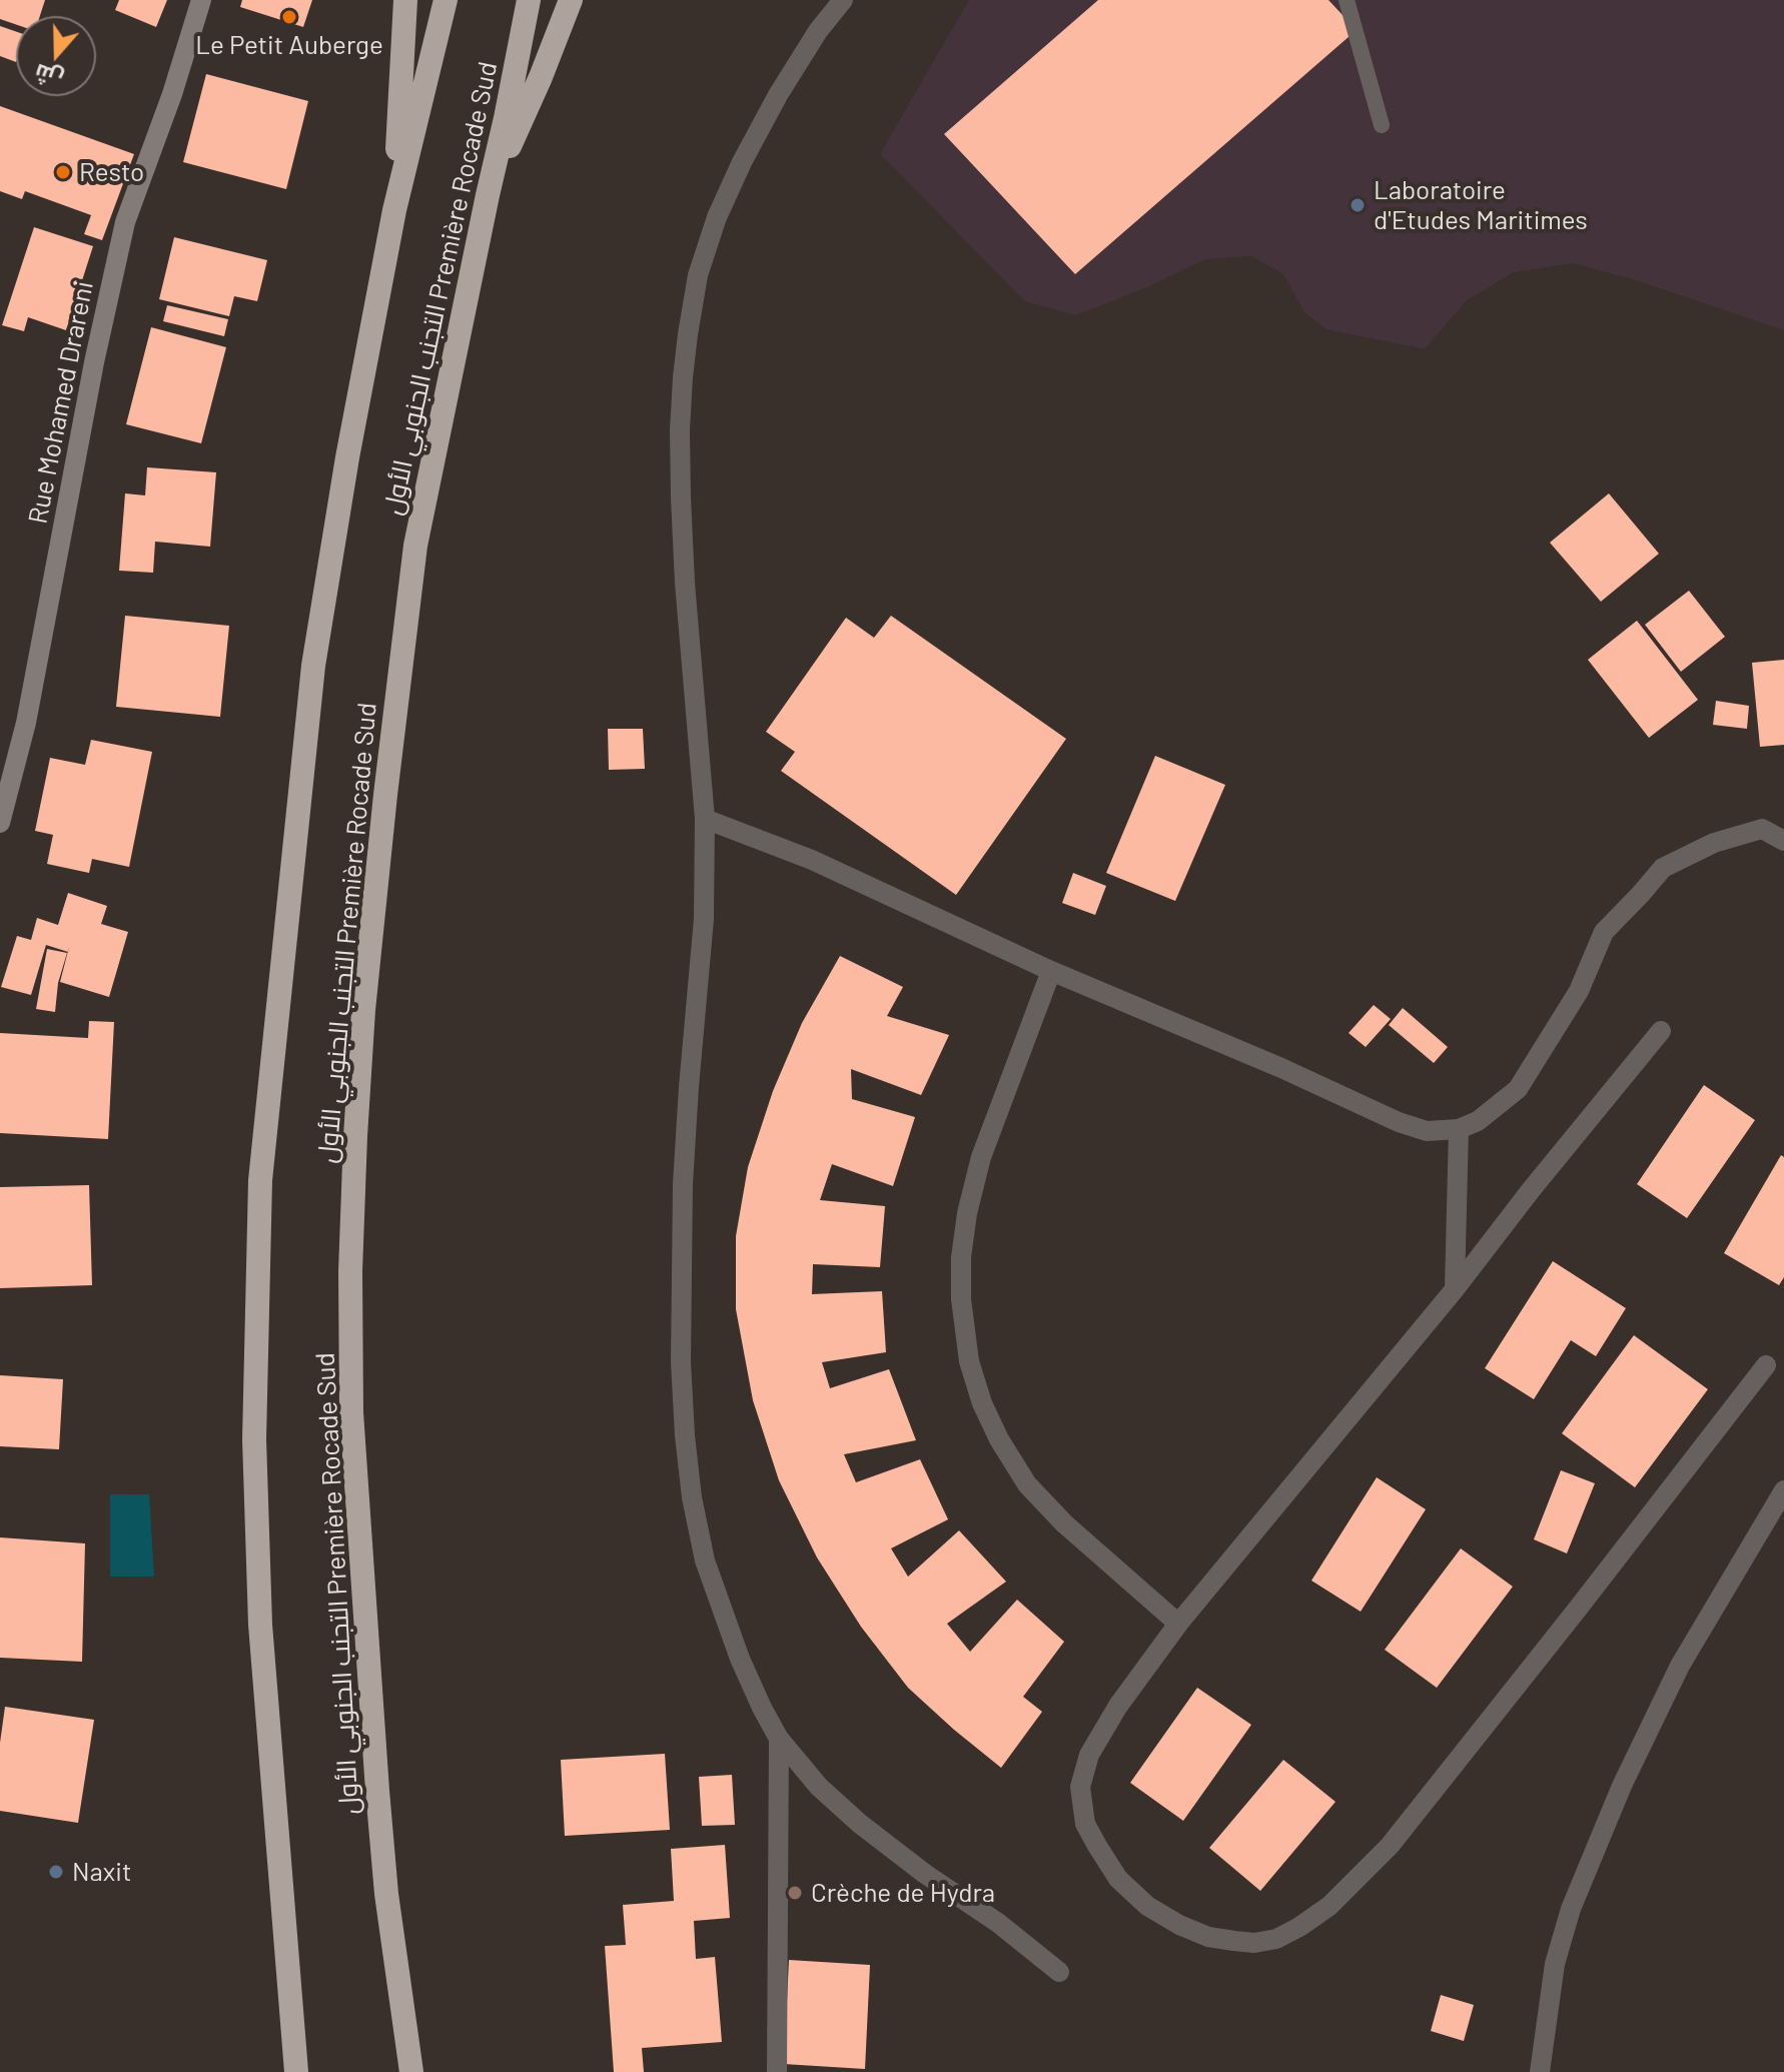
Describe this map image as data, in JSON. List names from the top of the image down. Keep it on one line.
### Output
{"streets":{"highway":["التجنب الجنوبي الأول Première Rocade Sud"],"street":["Rue Mohamed Drareni"]},"places":["Le Petit Auberge","Resto","Laboratoire d'Etudes Maritimes","Naxit","Crèche de Hydra"],"north":"bottom"}
